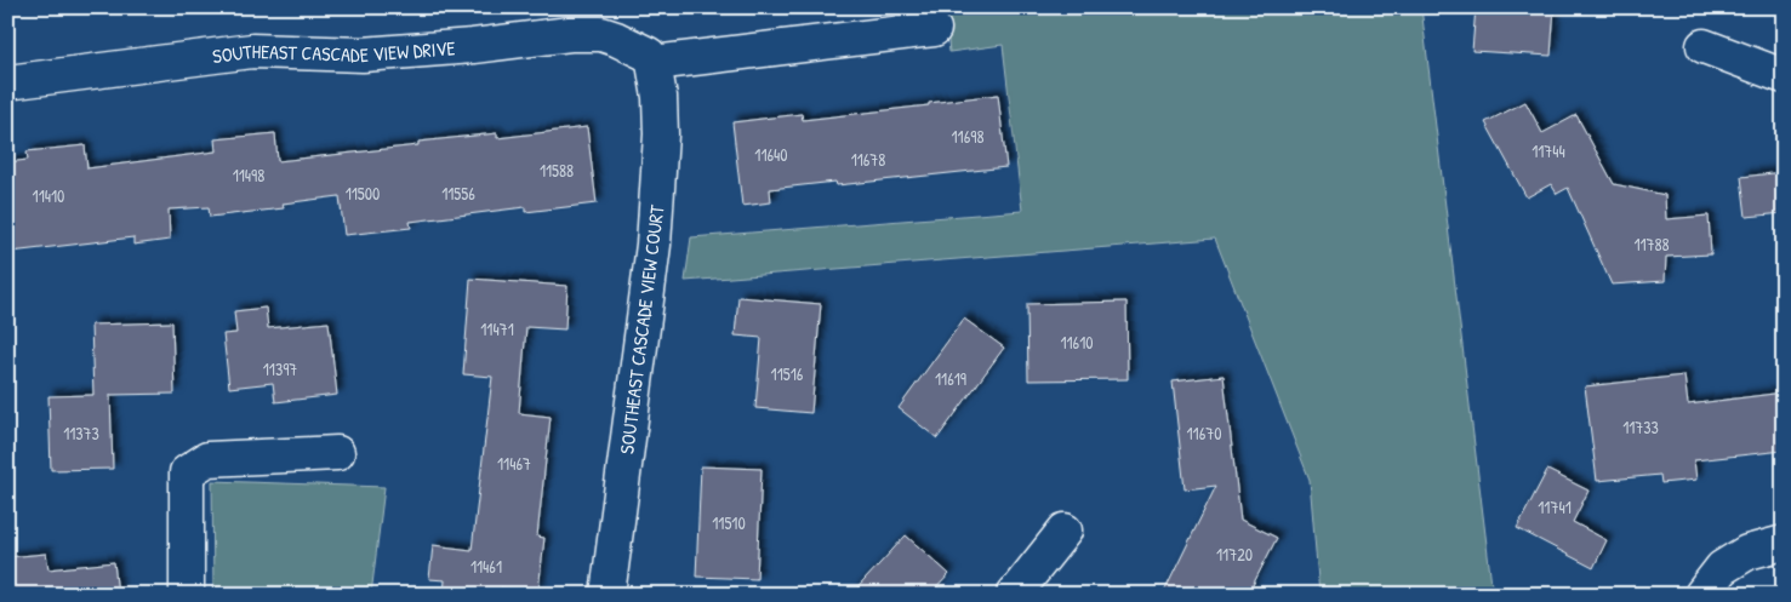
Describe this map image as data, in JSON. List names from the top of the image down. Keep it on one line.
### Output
{"streets":{"street":["SOUTHEAST CASCADE VIEW DRIVE","SOUTHEAST CASCADE VIEW COURT"]},"crossings":[["SOUTHEAST CASCADE VIEW DRIVE","SOUTHEAST CASCADE VIEW COURT"]],"house_numbers":["11698","11744","11640","11678","11588","11498","11500","11556","11410","11788","11471","11610","11397","11516","11619","11733","11373","11670","11467","11741","11510","11720","11461"]}
